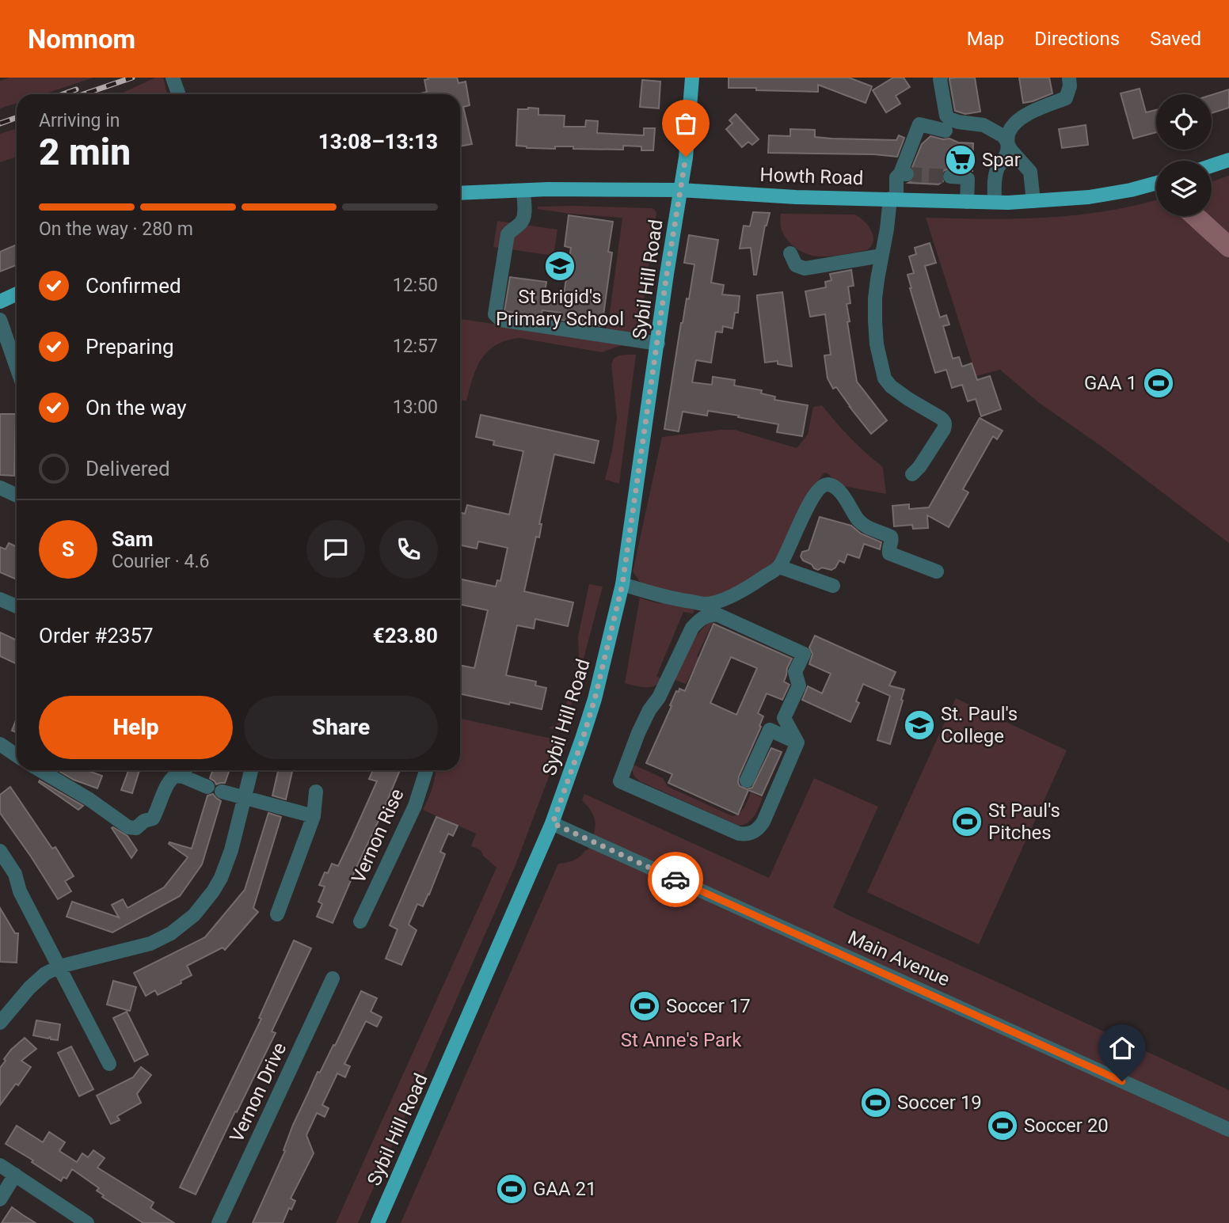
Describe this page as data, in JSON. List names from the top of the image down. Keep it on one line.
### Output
{"streets":{"main road":["Howth Road","Sybil Hill Road"],"street":["Vernon Rise","Main Avenue","Vernon Drive"]},"crossings":[["Howth Road","Sybil Hill Road"],["Sybil Hill Road","Main Avenue"]],"parks":["St Anne's Park"],"places":{"supermarket":["Spar"],"school or university":["St Brigid's Primary School","St. Paul's College"],"sports":["GAA 1","St Paul's Pitches","Soccer 17","Soccer 19","Soccer 20","GAA 21"]},"page":{"header":"Nomnom","nav":["Map","Directions","Saved"],"heading":["2 min","Arriving in","13:08–13:13"],"panel":["Sam","Courier · 4.6","Order #2357","€23.80"],"bar":"On the way · 280 m","list":[["Confirmed","12:50"],["Preparing","12:57"],["On the way","13:00"],"Delivered"],"round":"S","buttons":["Help","Share"]}}
